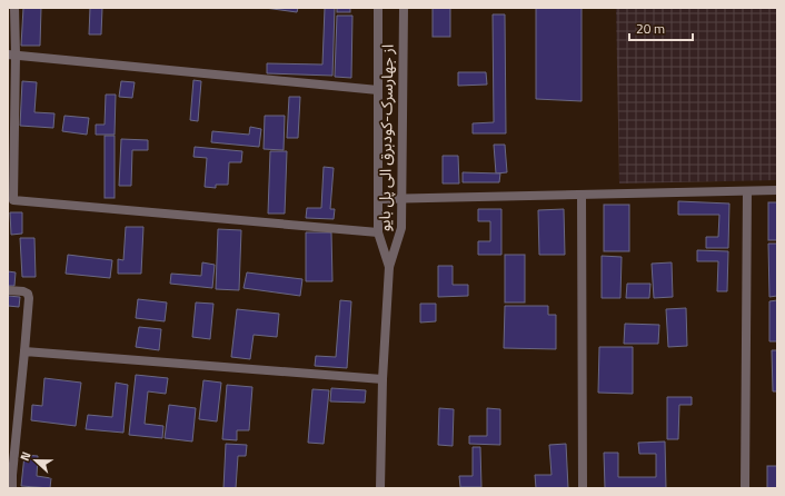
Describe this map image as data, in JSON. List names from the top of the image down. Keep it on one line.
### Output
{"streets":{"street":["از جهارسرک-کودبرق الی پل بایو"]},"scale_bar":"20 m","north":"left"}
